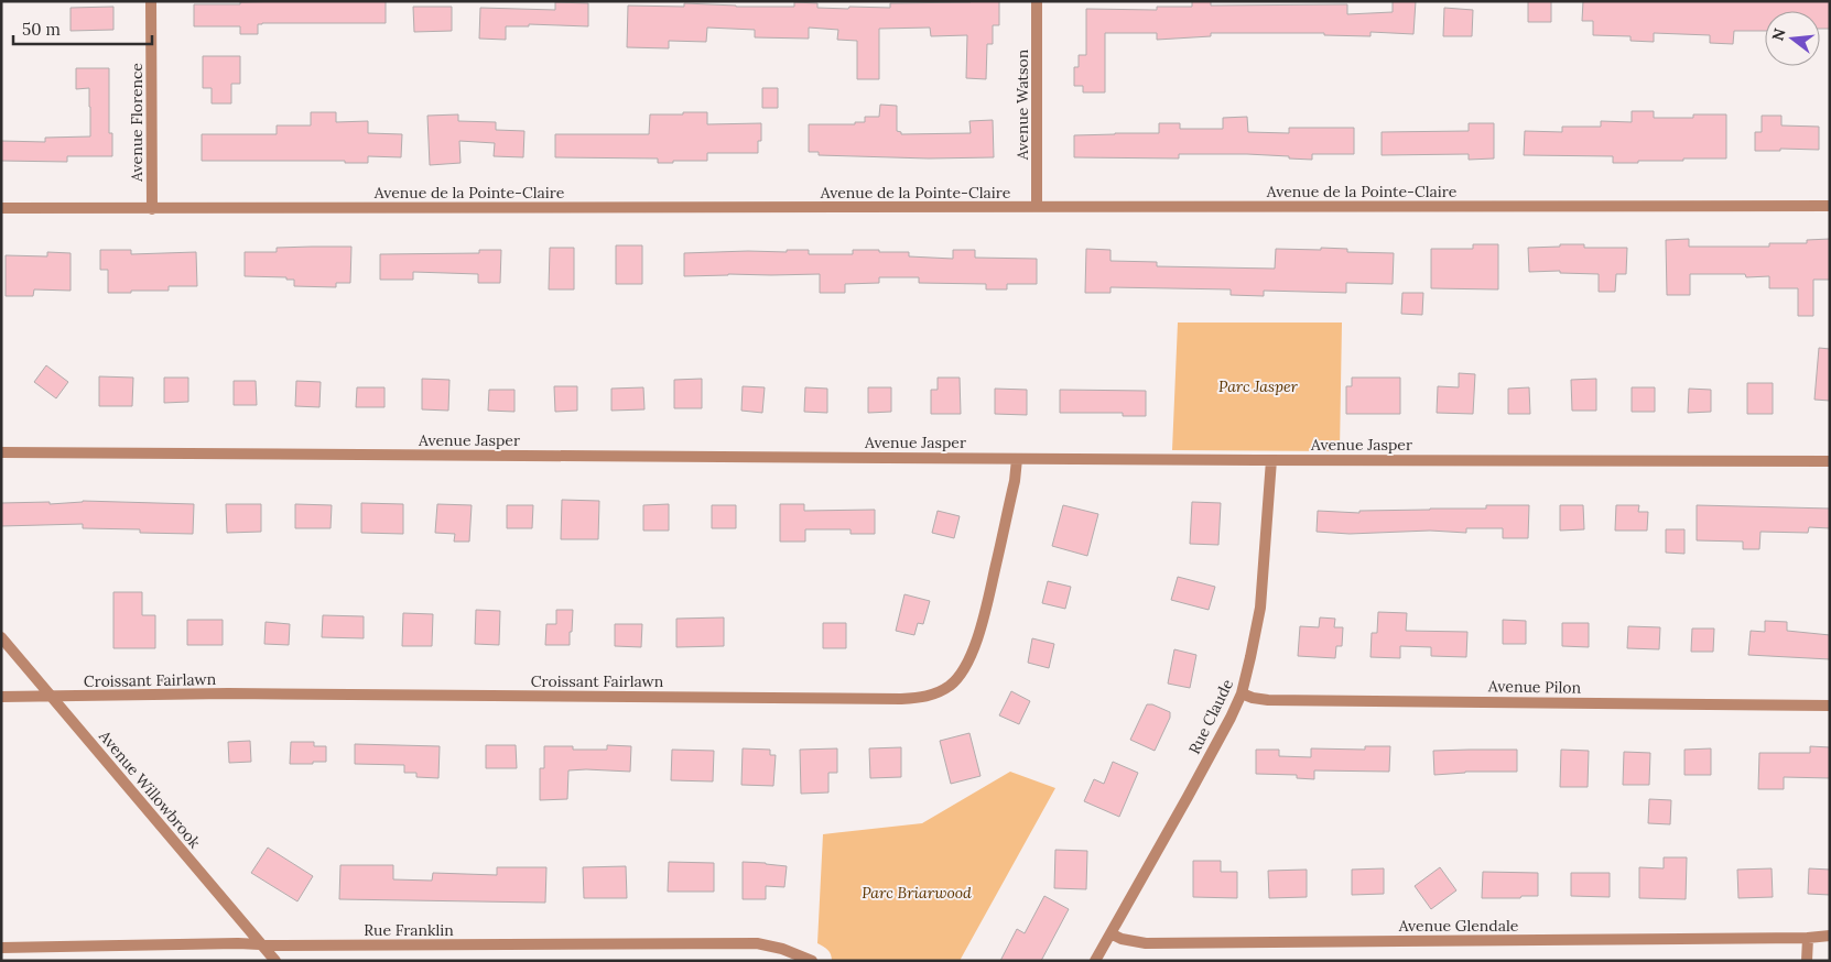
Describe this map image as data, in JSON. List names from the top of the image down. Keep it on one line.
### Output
{"streets":{"street":["Avenue Watson","Avenue Florence","Avenue de la Pointe-Claire","Avenue Jasper","Croissant Fairlawn","Avenue Pilon","Rue Claude","Avenue Willowbrook","Avenue Glendale","Rue Franklin"]},"crossings":[["Avenue Watson","Avenue de la Pointe-Claire"],["Avenue Florence","Avenue de la Pointe-Claire"],["Avenue Jasper","Croissant Fairlawn"],["Avenue Jasper","Rue Claude"],["Croissant Fairlawn","Avenue Willowbrook"],["Avenue Pilon","Rue Claude"],["Rue Claude","Avenue Glendale"],["Avenue Willowbrook","Rue Franklin"]],"parks":["Parc Jasper","Parc Briarwood"],"scale_bar":"50 m","north":"left"}
